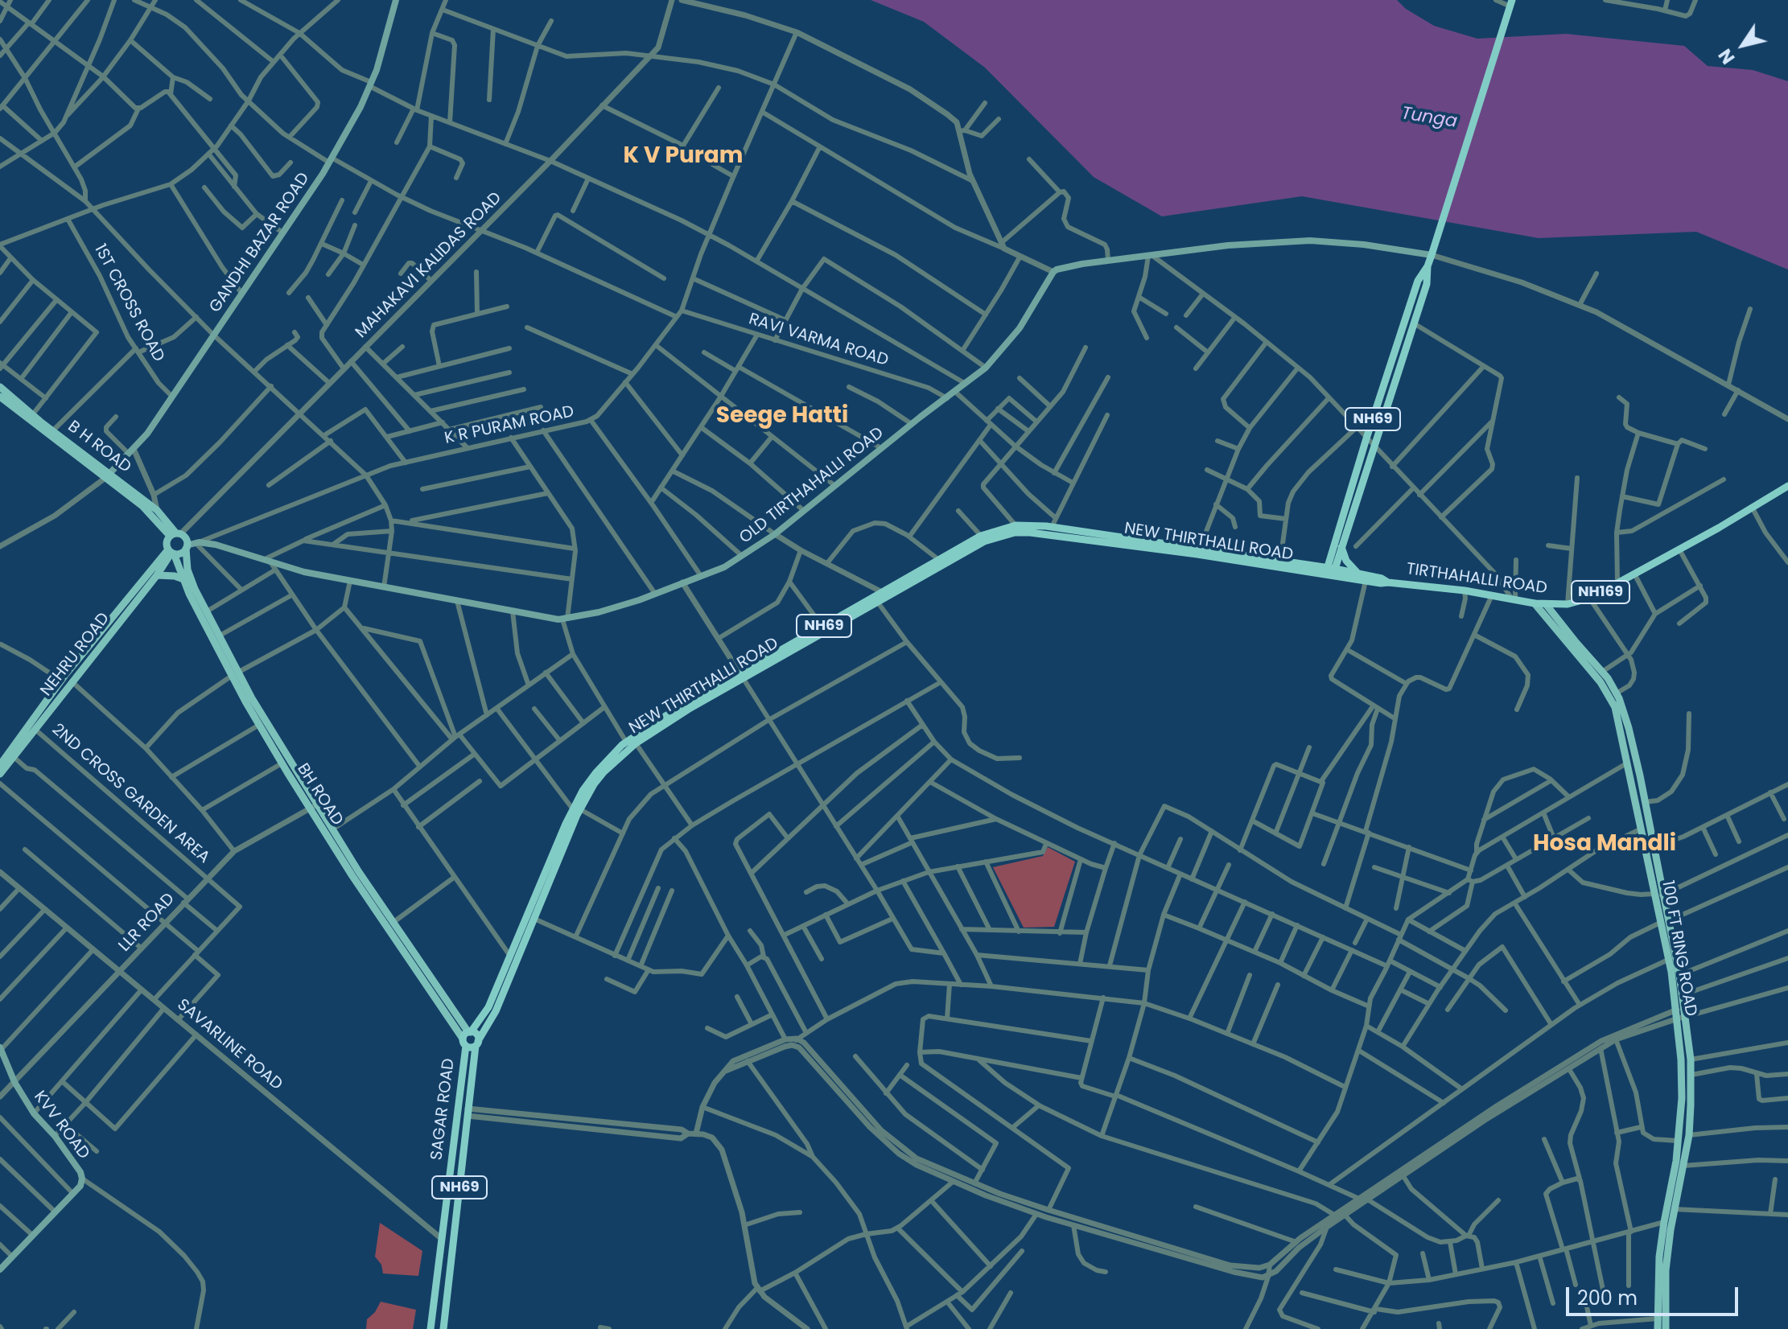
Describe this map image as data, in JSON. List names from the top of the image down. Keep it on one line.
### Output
{"streets":{"highway":["NH69","NEW THIRTHALLI ROAD","TIRTHAHALLI ROAD","NH169","SAGAR ROAD"],"main road":["GANDHI BAZAR ROAD","B H ROAD","OLD TIRTHAHALLI ROAD","NEHRU ROAD","BH ROAD","100 FT RING ROAD","KVV ROAD"],"street":["MAHAKAVI KALIDAS ROAD","1ST CROSS ROAD","RAVI VARMA ROAD","K R PURAM ROAD","2ND CROSS GARDEN AREA","LLR ROAD","SAVARLINE ROAD"]},"crossings":[["GANDHI BAZAR ROAD","1ST CROSS ROAD"],["GANDHI BAZAR ROAD","B H ROAD"],["MAHAKAVI KALIDAS ROAD","B H ROAD"],["MAHAKAVI KALIDAS ROAD","BH ROAD"],["RAVI VARMA ROAD","K R PURAM ROAD"],["RAVI VARMA ROAD","OLD TIRTHAHALLI ROAD"],["NH69","NEW THIRTHALLI ROAD"],["NH69","TIRTHAHALLI ROAD"],["NH69","NH169"],["NH69","BH ROAD"],["NH69","SAGAR ROAD"],["K R PURAM ROAD","OLD TIRTHAHALLI ROAD"],["K R PURAM ROAD","BH ROAD"],["B H ROAD","BH ROAD"],["OLD TIRTHAHALLI ROAD","BH ROAD"],["NEW THIRTHALLI ROAD","TIRTHAHALLI ROAD"],["NEW THIRTHALLI ROAD","NH169"],["NEW THIRTHALLI ROAD","SAGAR ROAD"],["TIRTHAHALLI ROAD","NH169"],["TIRTHAHALLI ROAD","100 FT RING ROAD"],["NEHRU ROAD","2ND CROSS GARDEN AREA"],["NEHRU ROAD","BH ROAD"],["2ND CROSS GARDEN AREA","LLR ROAD"],["BH ROAD","LLR ROAD"],["BH ROAD","SAGAR ROAD"],["LLR ROAD","SAVARLINE ROAD"],["LLR ROAD","KVV ROAD"],["SAVARLINE ROAD","SAGAR ROAD"]],"districts":["K V Puram","Seege Hatti","Hosa Mandli"],"water":["Tunga"],"scale_bar":"200 m","north":"bottom left"}
